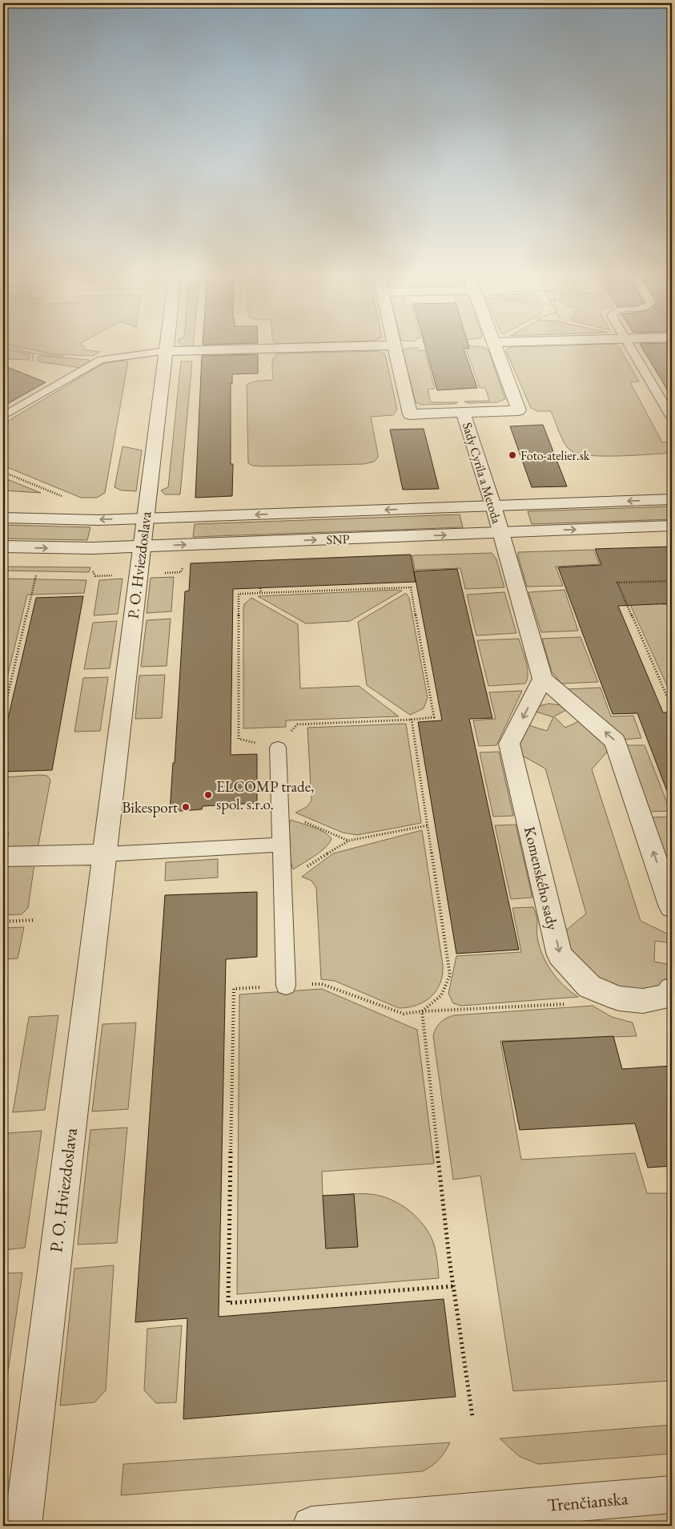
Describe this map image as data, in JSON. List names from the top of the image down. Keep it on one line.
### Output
{"streets":{"street":["Sady Cyrila a Metoda","SNP","P. O. Hviezdoslava","Komenského sady","Trenčianska"]},"crossings":[["Sady Cyrila a Metoda","SNP"],["SNP","P. O. Hviezdoslava"]],"places":["Foto-atelier.sk","ELCOMP trade, spol. s.r.o.","Bikesport"]}
